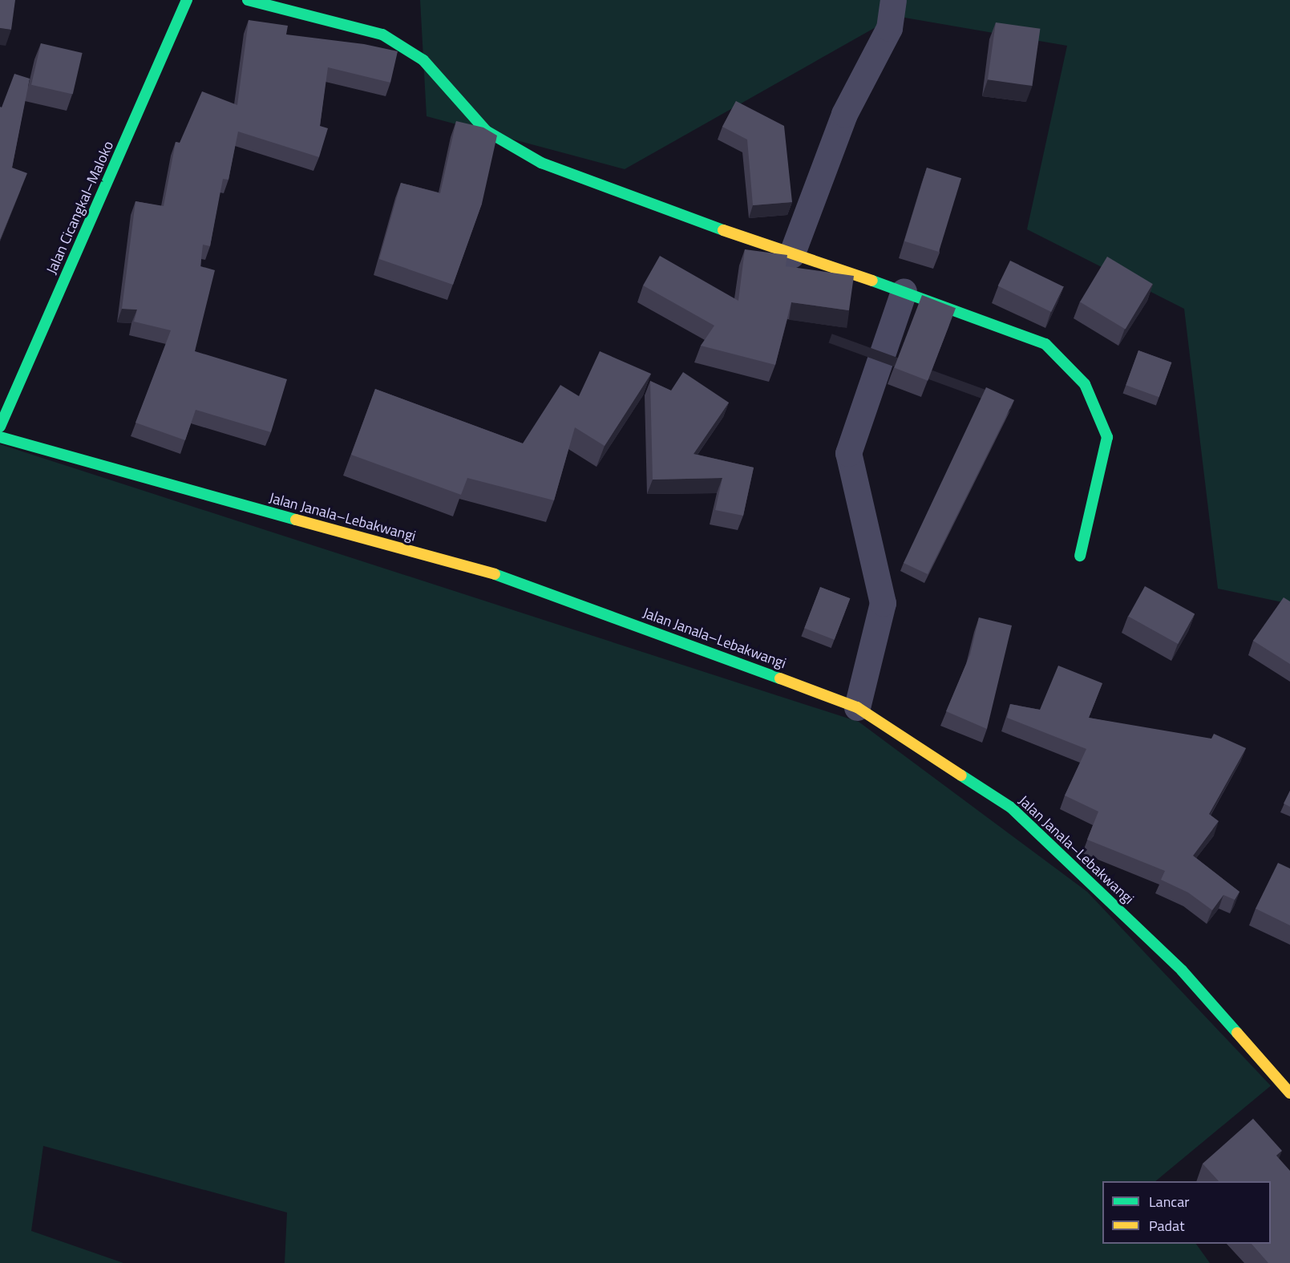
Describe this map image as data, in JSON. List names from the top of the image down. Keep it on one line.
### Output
{"streets":{"street":["Jalan Cicangkal–Maloko","Jalan Janala–Lebakwangi"]},"legend":["Lancar","Padat"]}
